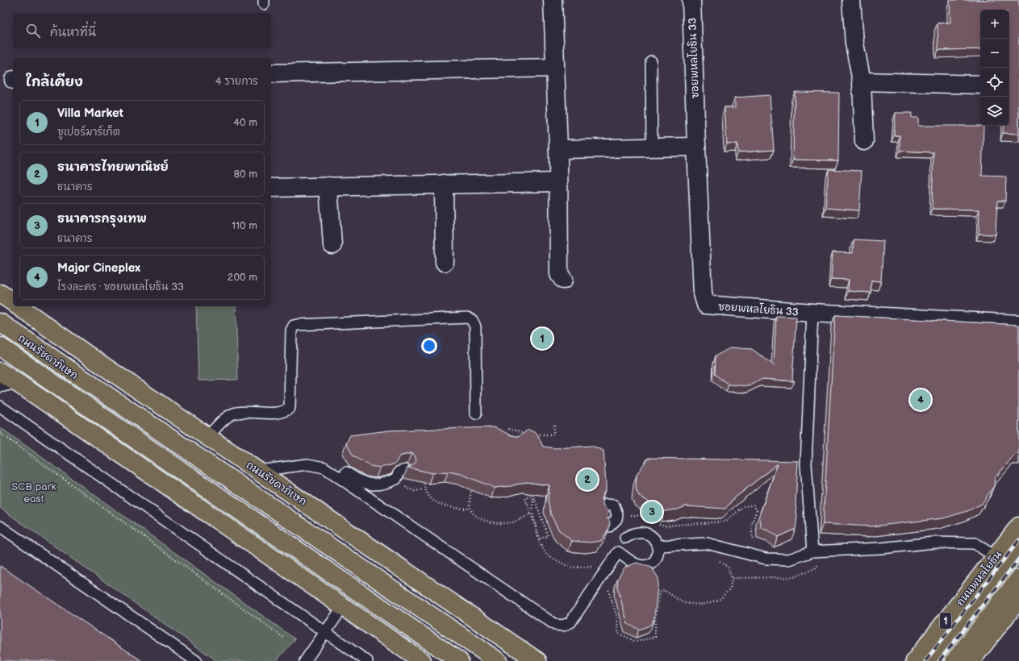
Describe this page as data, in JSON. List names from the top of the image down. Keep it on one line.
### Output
{"streets":{"main road":["ถนนรัชดาภิเษก","ถนนพหลโยธิน","1"],"street":["ซอยพหลโยธิน 33"]},"parks":["SCB park east"],"page":{"map_buttons":["+","−"],"search":"ค้นหาที่นี่","heading":["ใกล้เคียง","4 รายการ"],"list":[{"mark":"1","name":"Villa Market","note":"ซูเปอร์มาร์เก็ต","value":"40 m"},{"mark":"2","name":"ธนาคารไทยพาณิชย์","note":"ธนาคาร","value":"80 m"},{"mark":"3","name":"ธนาคารกรุงเทพ","note":"ธนาคาร","value":"110 m"},{"mark":"4","name":"Major Cineplex","note":"โรงละคร · ซอยพหลโยธิน 33","value":"200 m"}],"pins":["1","4","2","3"]}}
